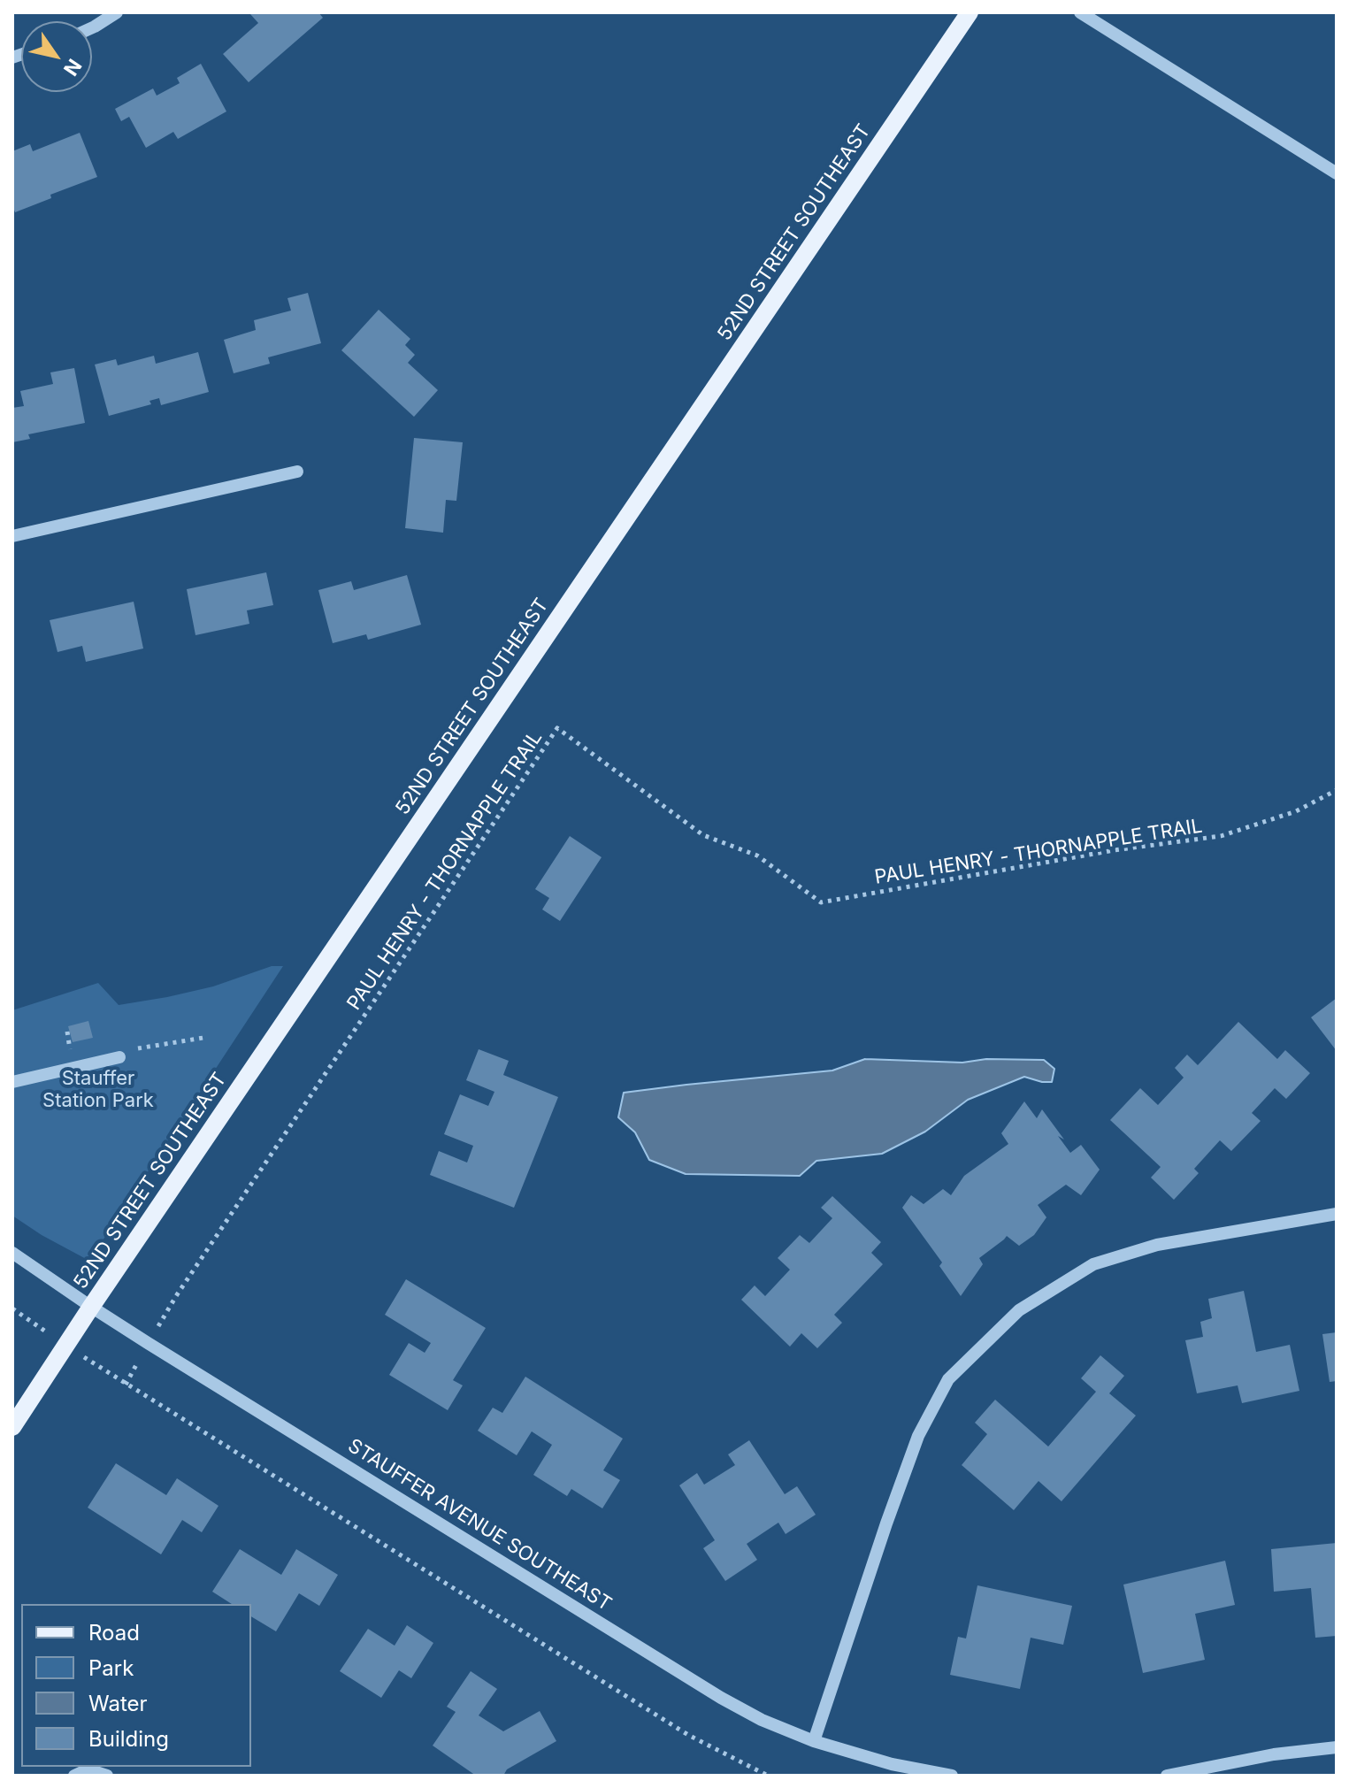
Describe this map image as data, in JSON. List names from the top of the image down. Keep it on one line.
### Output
{"streets":{"main road":["52ND STREET SOUTHEAST"],"street":["STAUFFER AVENUE SOUTHEAST"],"path":["PAUL HENRY - THORNAPPLE TRAIL"]},"crossings":[["52ND STREET SOUTHEAST","STAUFFER AVENUE SOUTHEAST"],["PAUL HENRY - THORNAPPLE TRAIL","STAUFFER AVENUE SOUTHEAST"]],"parks":["Stauffer Station Park"],"legend":["Road","Park","Water","Building"],"north":"bottom right"}
